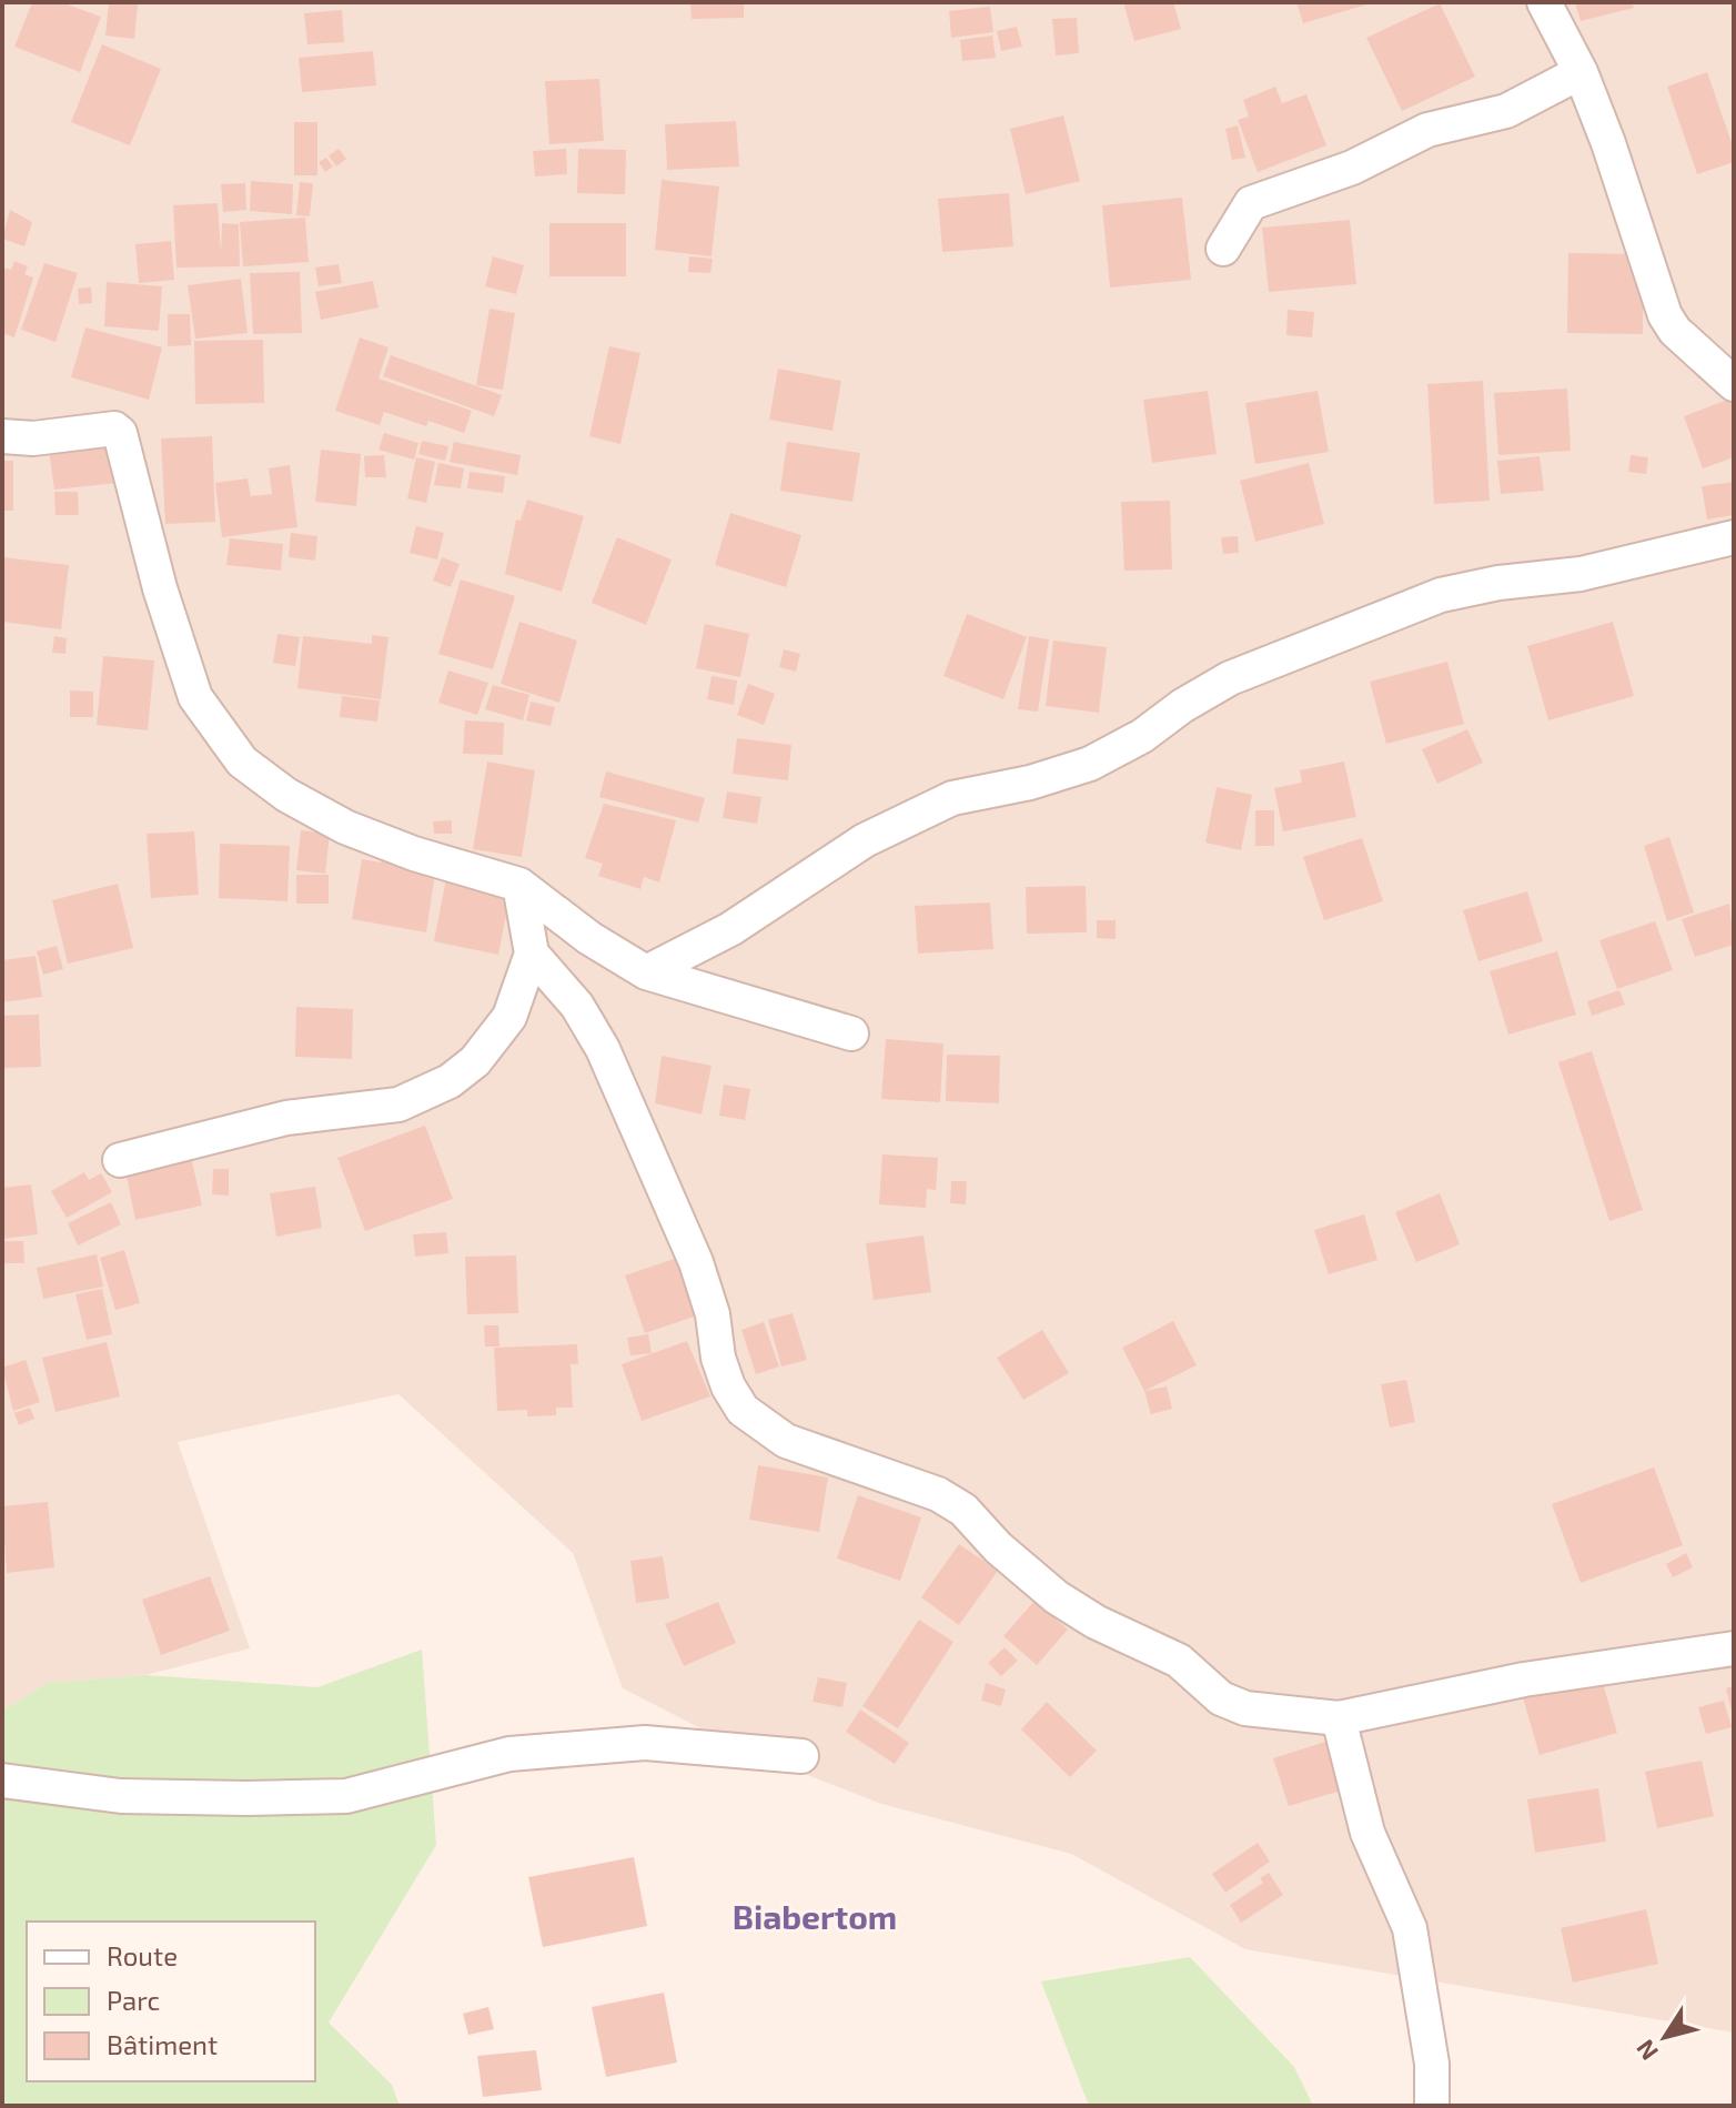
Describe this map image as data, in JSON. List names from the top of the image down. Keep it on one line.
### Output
{"districts":["Biabertom"],"legend":["Route","Parc","Bâtiment"],"north":"bottom left"}
